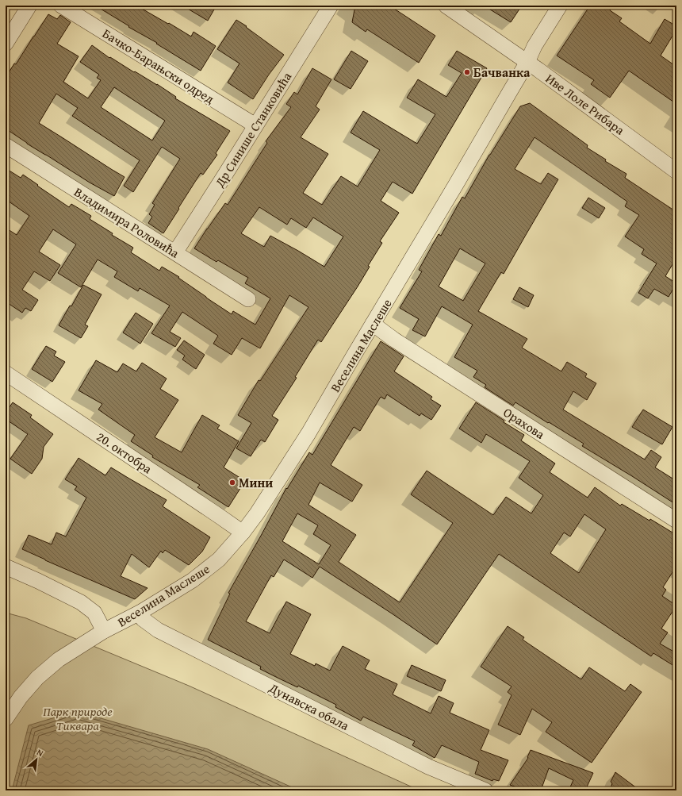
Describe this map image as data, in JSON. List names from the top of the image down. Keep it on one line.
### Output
{"streets":{"street":["Бачко-Барањски одред","Иве Лоле Рибара","Др Синише Станковића","Владимира Роловића","Веселина Маслеше","Орахова","20. октобра","Дунавска обала"]},"crossings":[["Бачко-Барањски одред","Др Синише Станковића"],["Иве Лоле Рибара","Веселина Маслеше"],["Др Синише Станковића","Владимира Роловића"],["Веселина Маслеше","Орахова"],["Веселина Маслеше","20. октобра"],["Веселина Маслеше","Дунавска обала"]],"parks":["Парк природе Тиквара"],"places":["Бачванка","Мини"],"north":"top right"}
